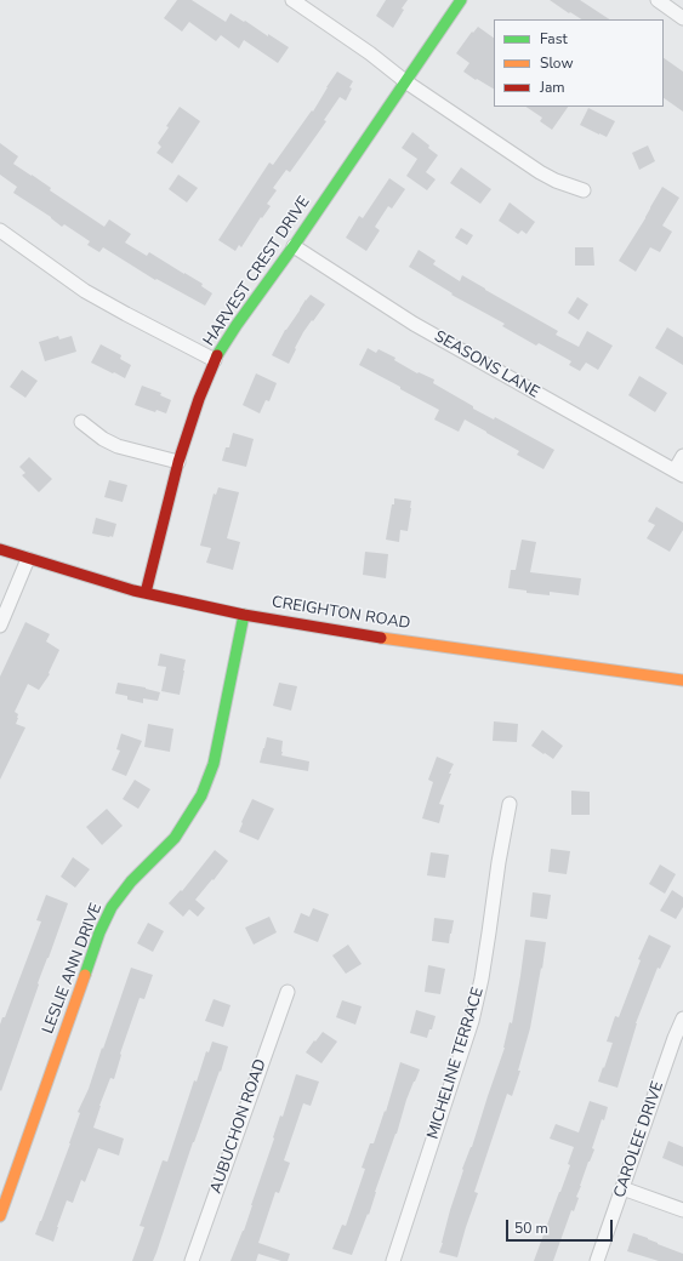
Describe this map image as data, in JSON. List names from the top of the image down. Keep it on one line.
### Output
{"streets":{"street":["HARVEST CREST DRIVE","SEASONS LANE","CREIGHTON ROAD","LESLIE ANN DRIVE","MICHELINE TERRACE","AUBUCHON ROAD","CAROLEE DRIVE"]},"crossings":[["HARVEST CREST DRIVE","SEASONS LANE"],["HARVEST CREST DRIVE","CREIGHTON ROAD"],["CREIGHTON ROAD","LESLIE ANN DRIVE"]],"legend":["Fast","Slow","Jam"],"scale_bar":"50 m"}
